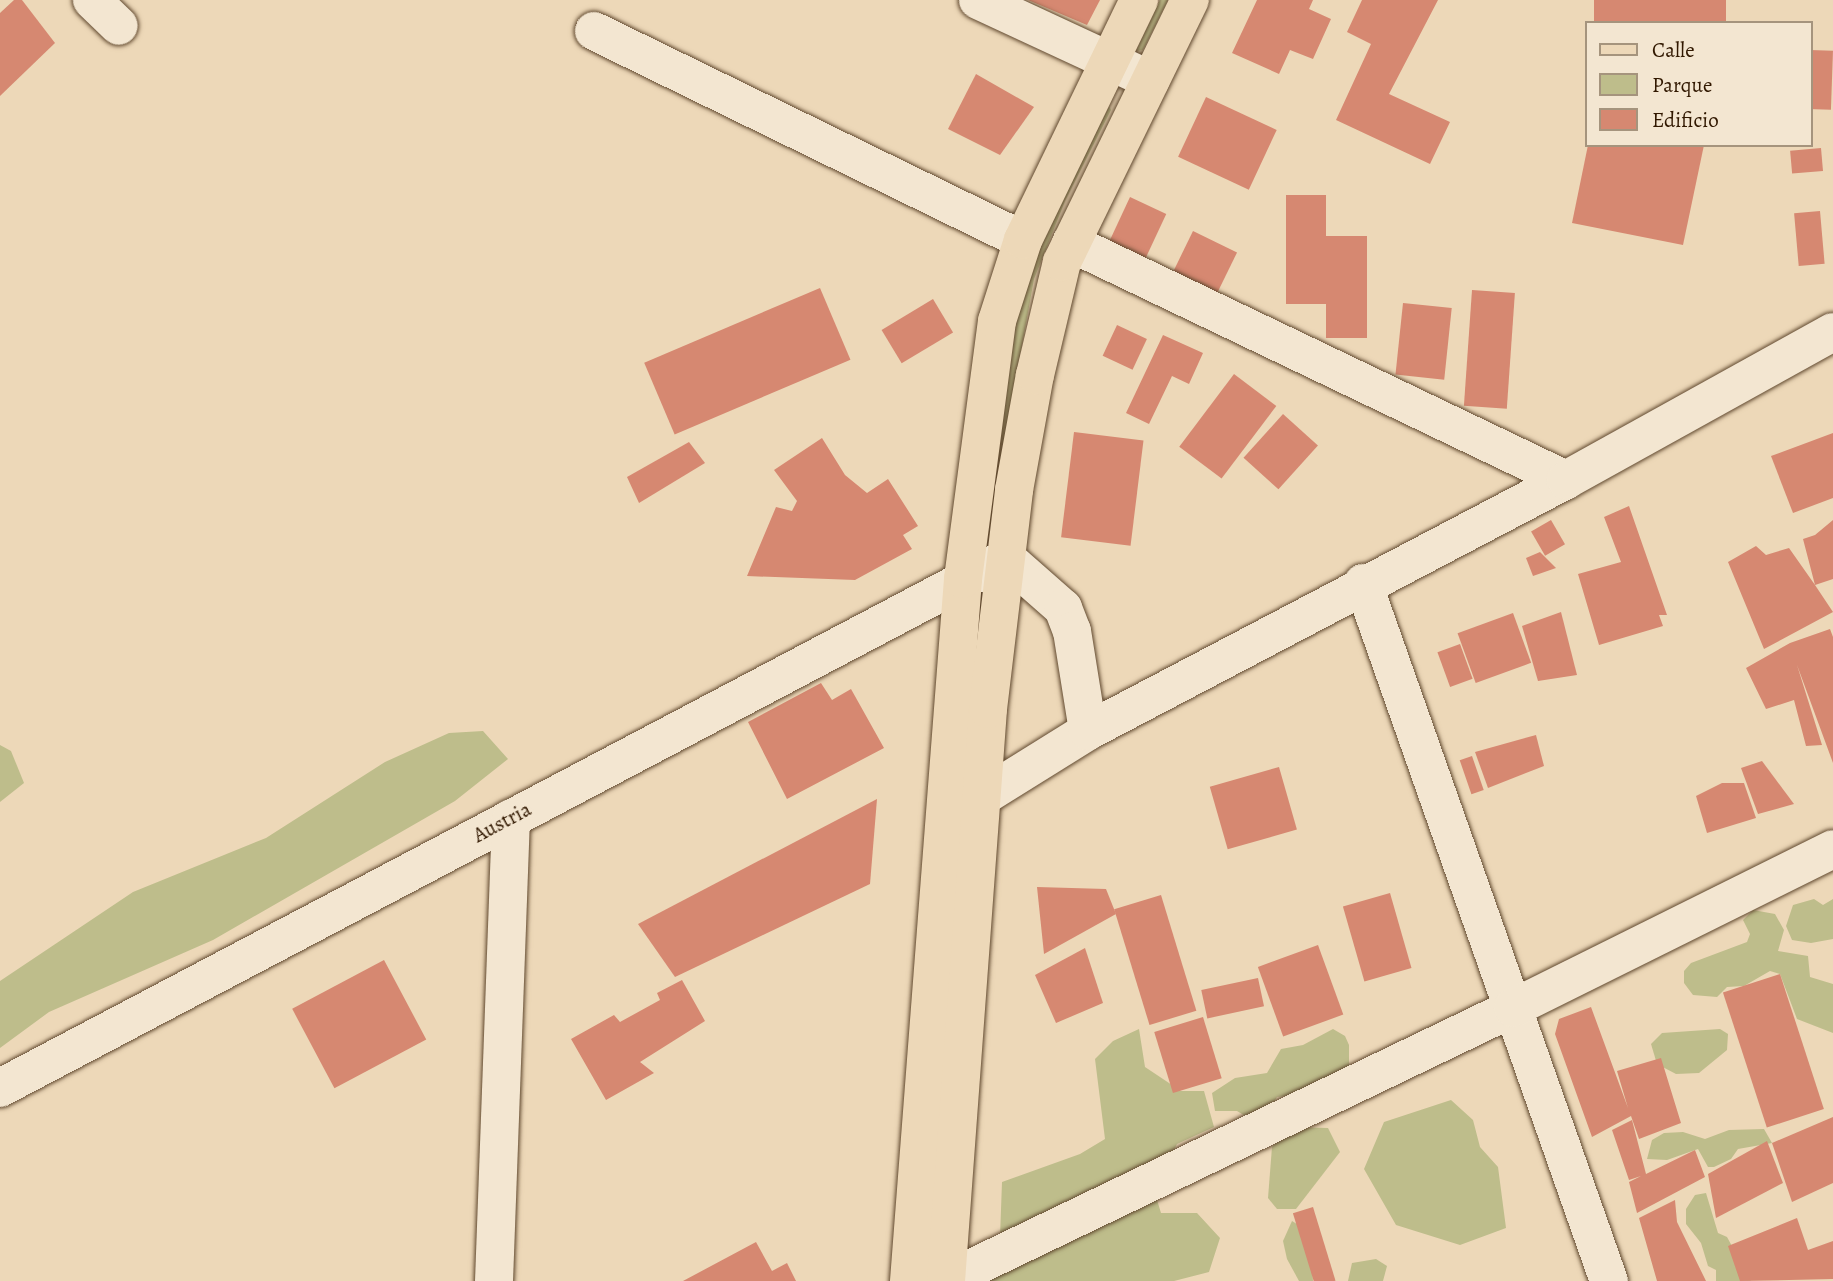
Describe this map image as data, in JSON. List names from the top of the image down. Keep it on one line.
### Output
{"streets":{"street":["Austria"]},"legend":["Calle","Parque","Edificio"]}
